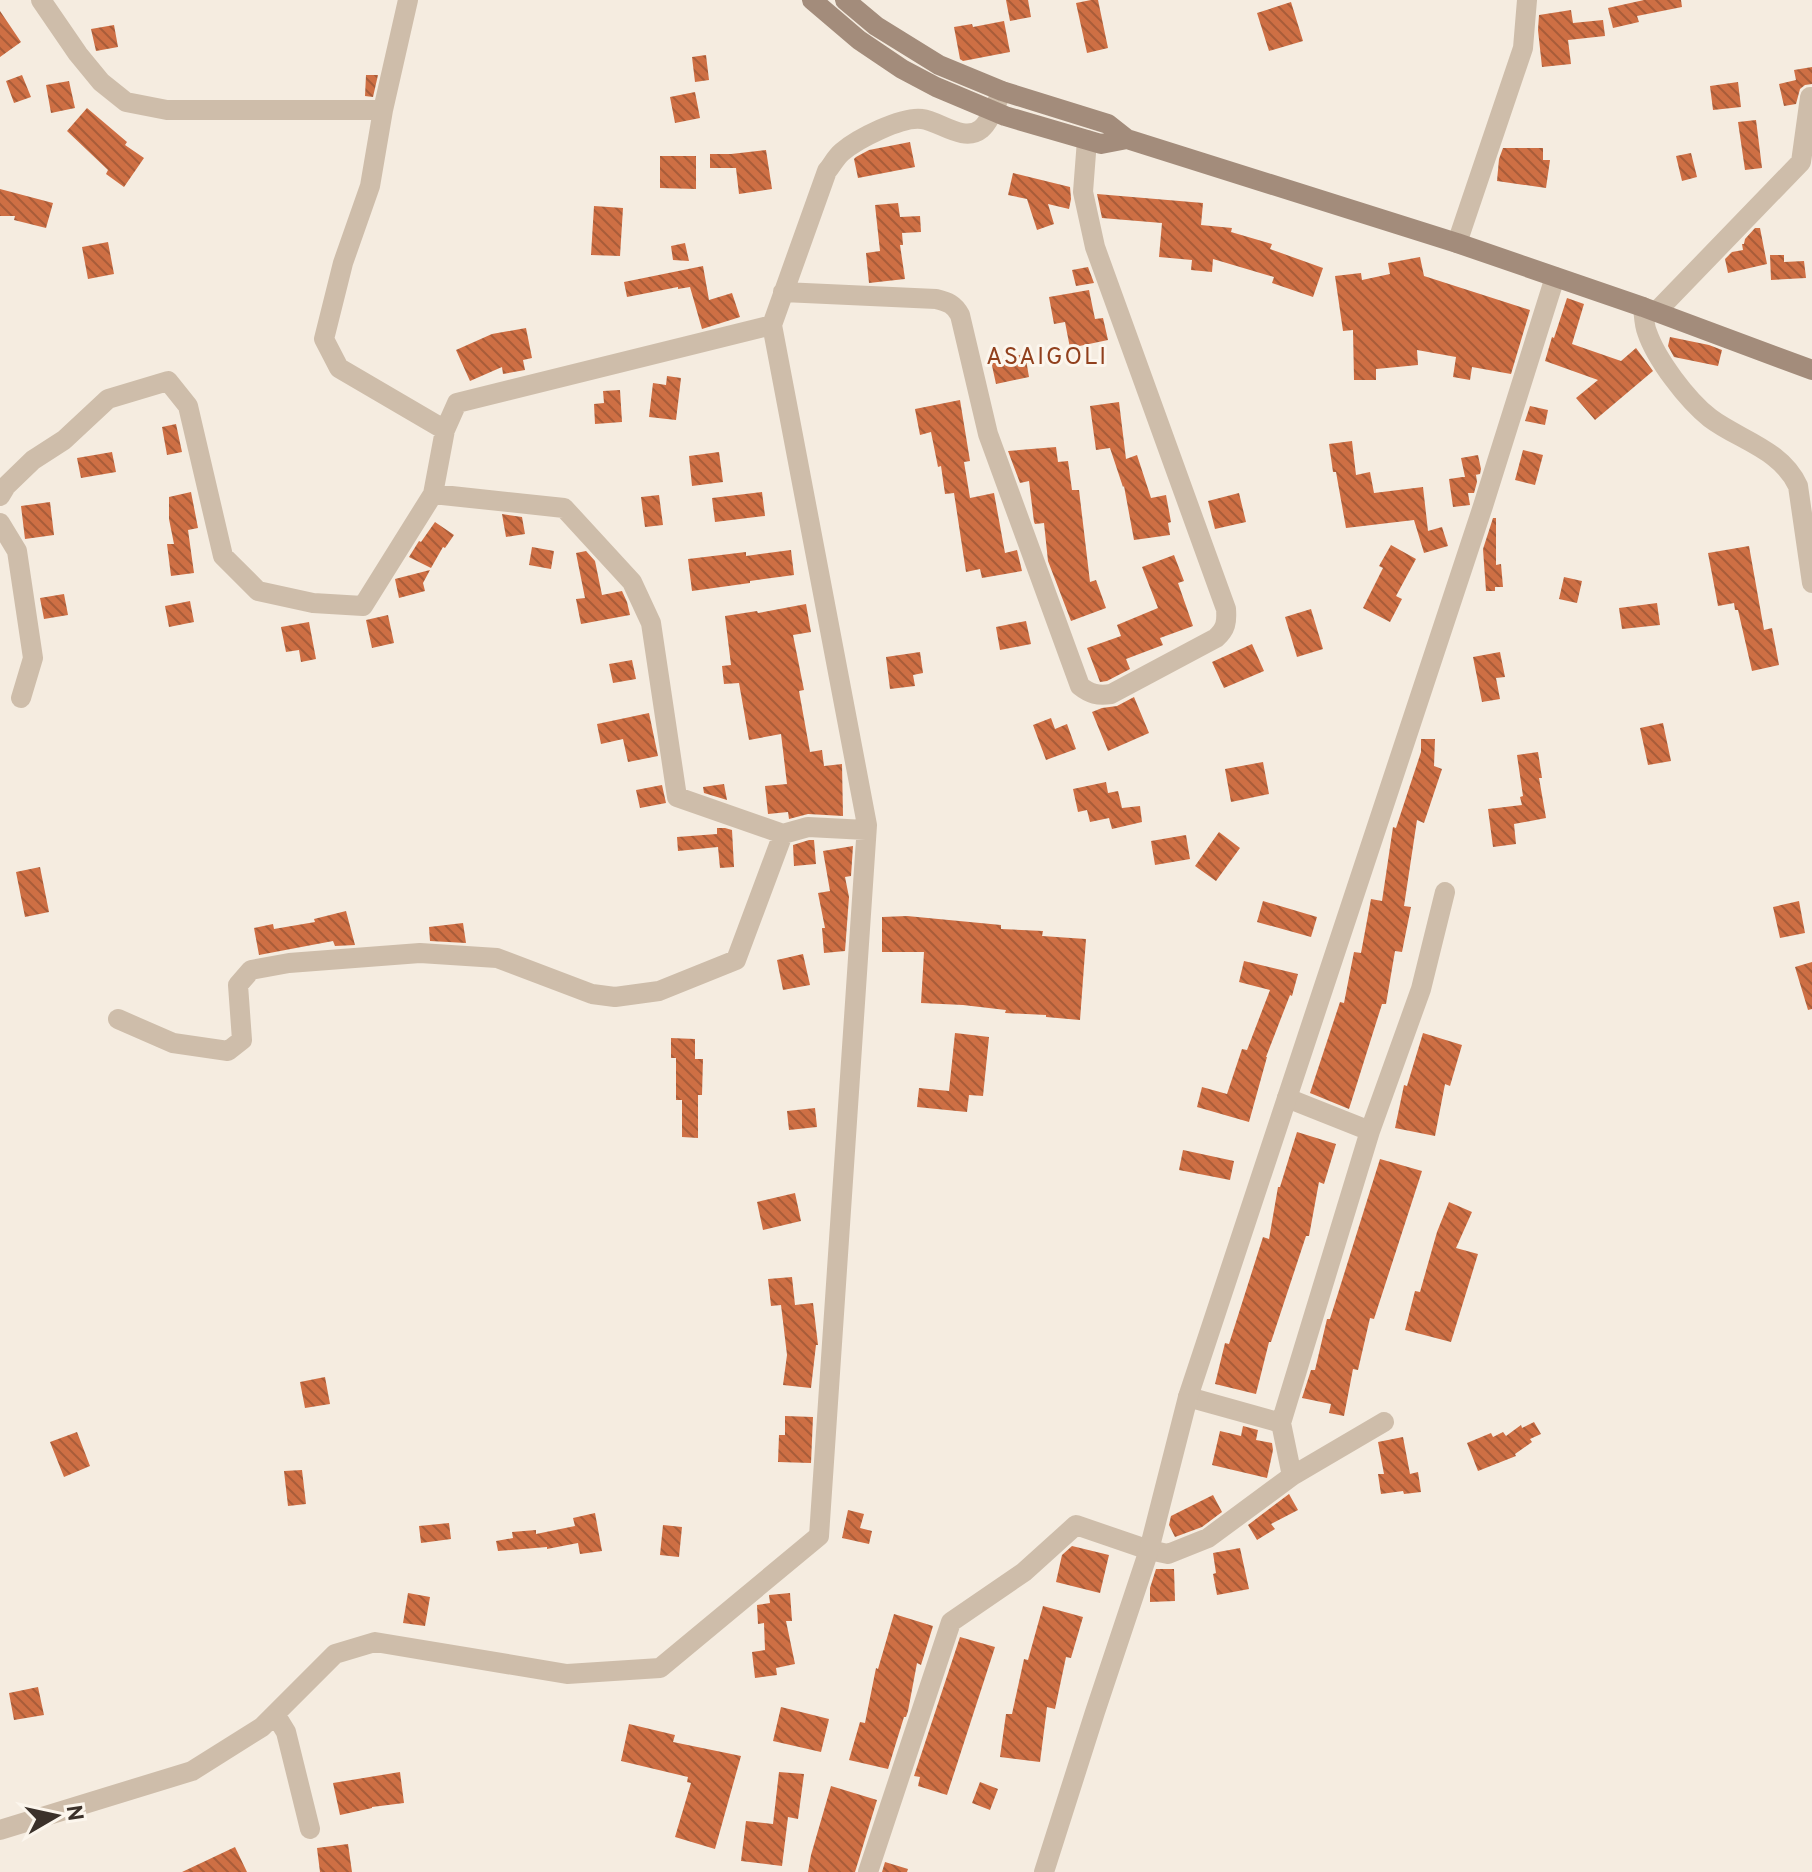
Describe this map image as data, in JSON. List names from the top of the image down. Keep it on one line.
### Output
{"districts":["ASAIGOLI"],"north":"right"}
